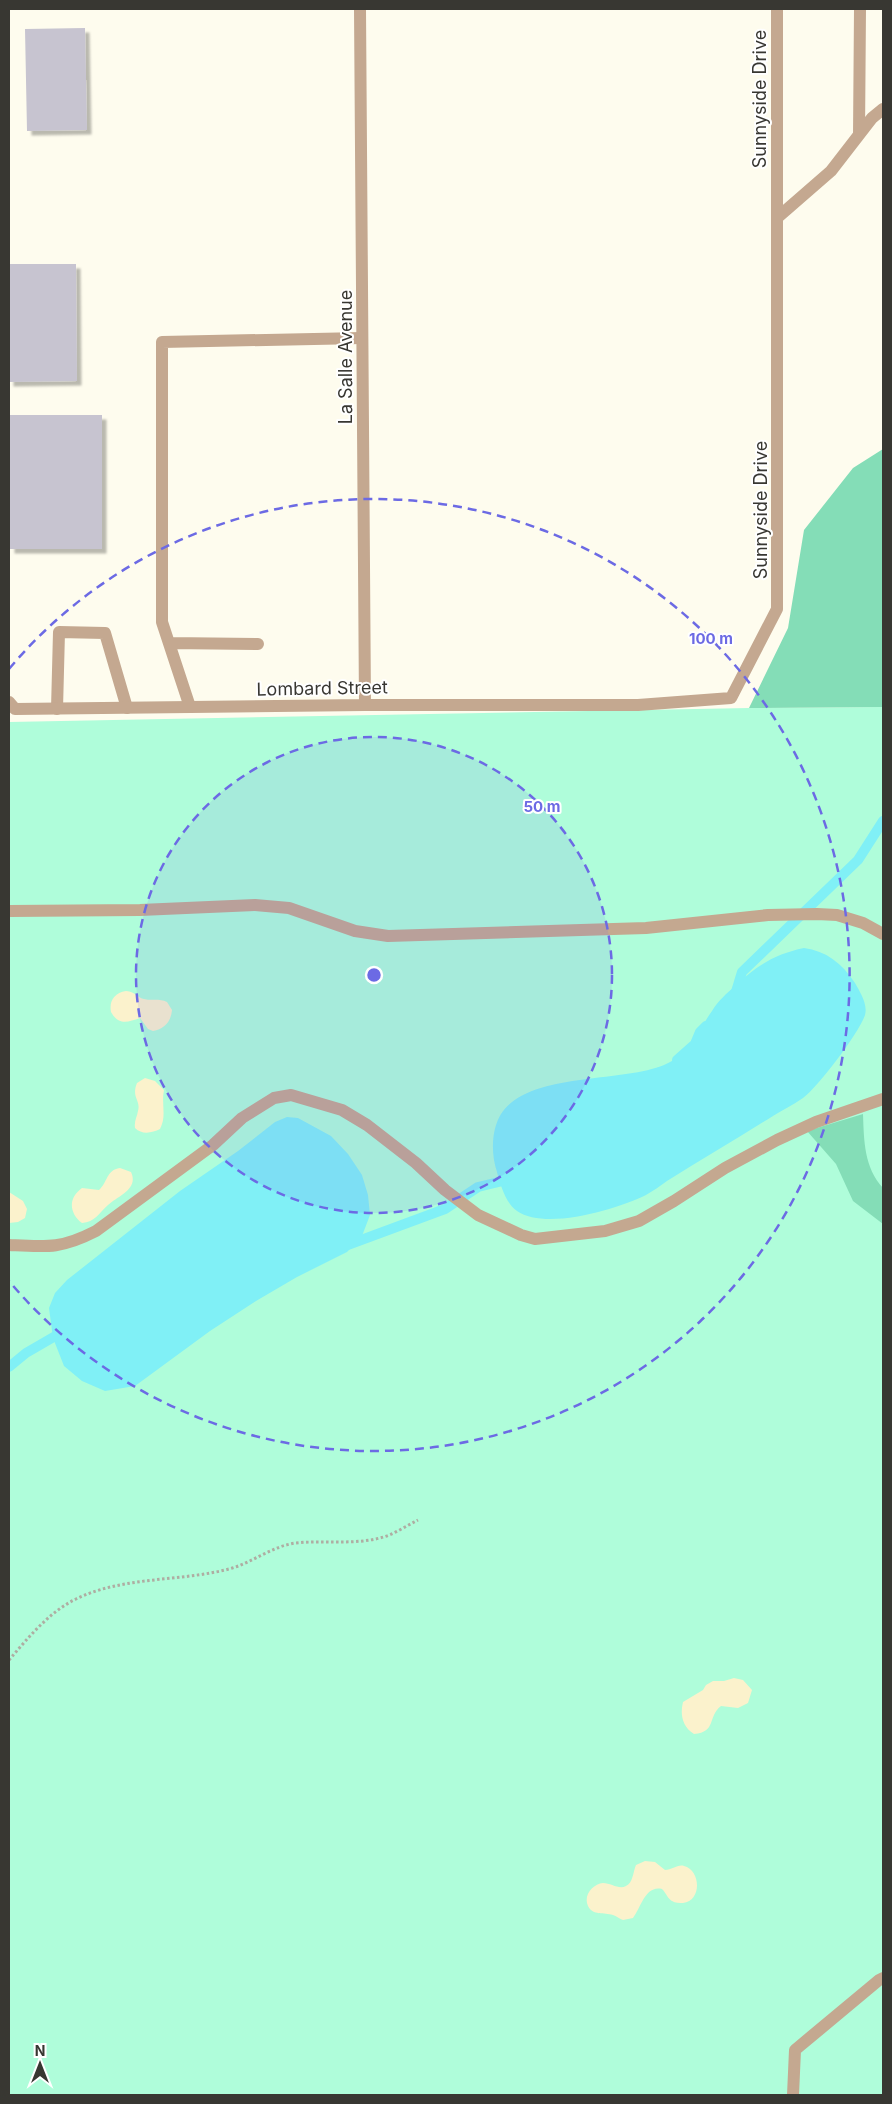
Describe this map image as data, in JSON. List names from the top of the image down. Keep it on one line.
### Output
{"streets":{"street":["Sunnyside Drive","La Salle Avenue","Lombard Street"]},"crossings":[["Sunnyside Drive","Lombard Street"],["La Salle Avenue","Lombard Street"]],"north":"top","rings":["100 m","50 m"]}
